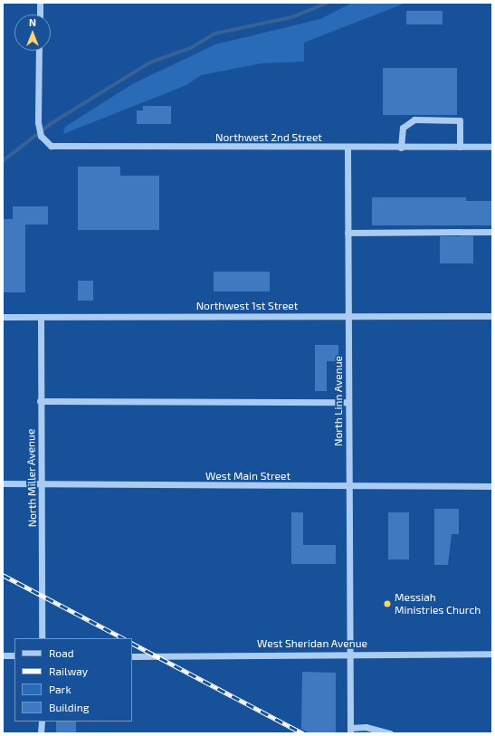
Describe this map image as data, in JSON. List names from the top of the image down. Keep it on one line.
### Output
{"streets":{"street":["Northwest 2nd Street","Northwest 1st Street","North Linn Avenue","West Main Street","North Miller Avenue","West Sheridan Avenue"]},"crossings":[["Northwest 2nd Street","North Linn Avenue"],["Northwest 1st Street","North Linn Avenue"],["Northwest 1st Street","North Miller Avenue"],["North Linn Avenue","West Main Street"],["North Linn Avenue","West Sheridan Avenue"],["West Main Street","North Miller Avenue"]],"places":["Messiah Ministries Church"],"legend":["Road","Railway","Park","Building"],"north":"top"}
